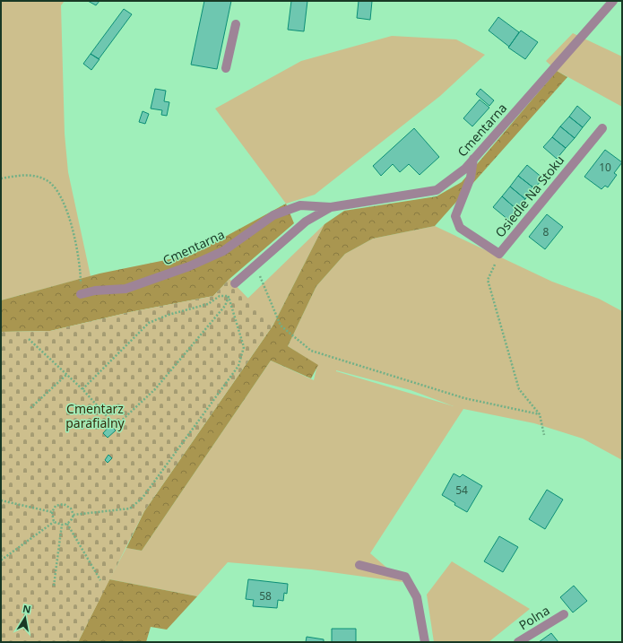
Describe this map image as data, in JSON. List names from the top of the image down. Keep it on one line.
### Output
{"streets":{"street":["Cmentarna","Osiedle Na Stoku","Polna"]},"crossings":[["Cmentarna","Osiedle Na Stoku"]],"parks":["Cmentarz parafialny"],"house_numbers":["10","8","54","58"],"north":"top"}
